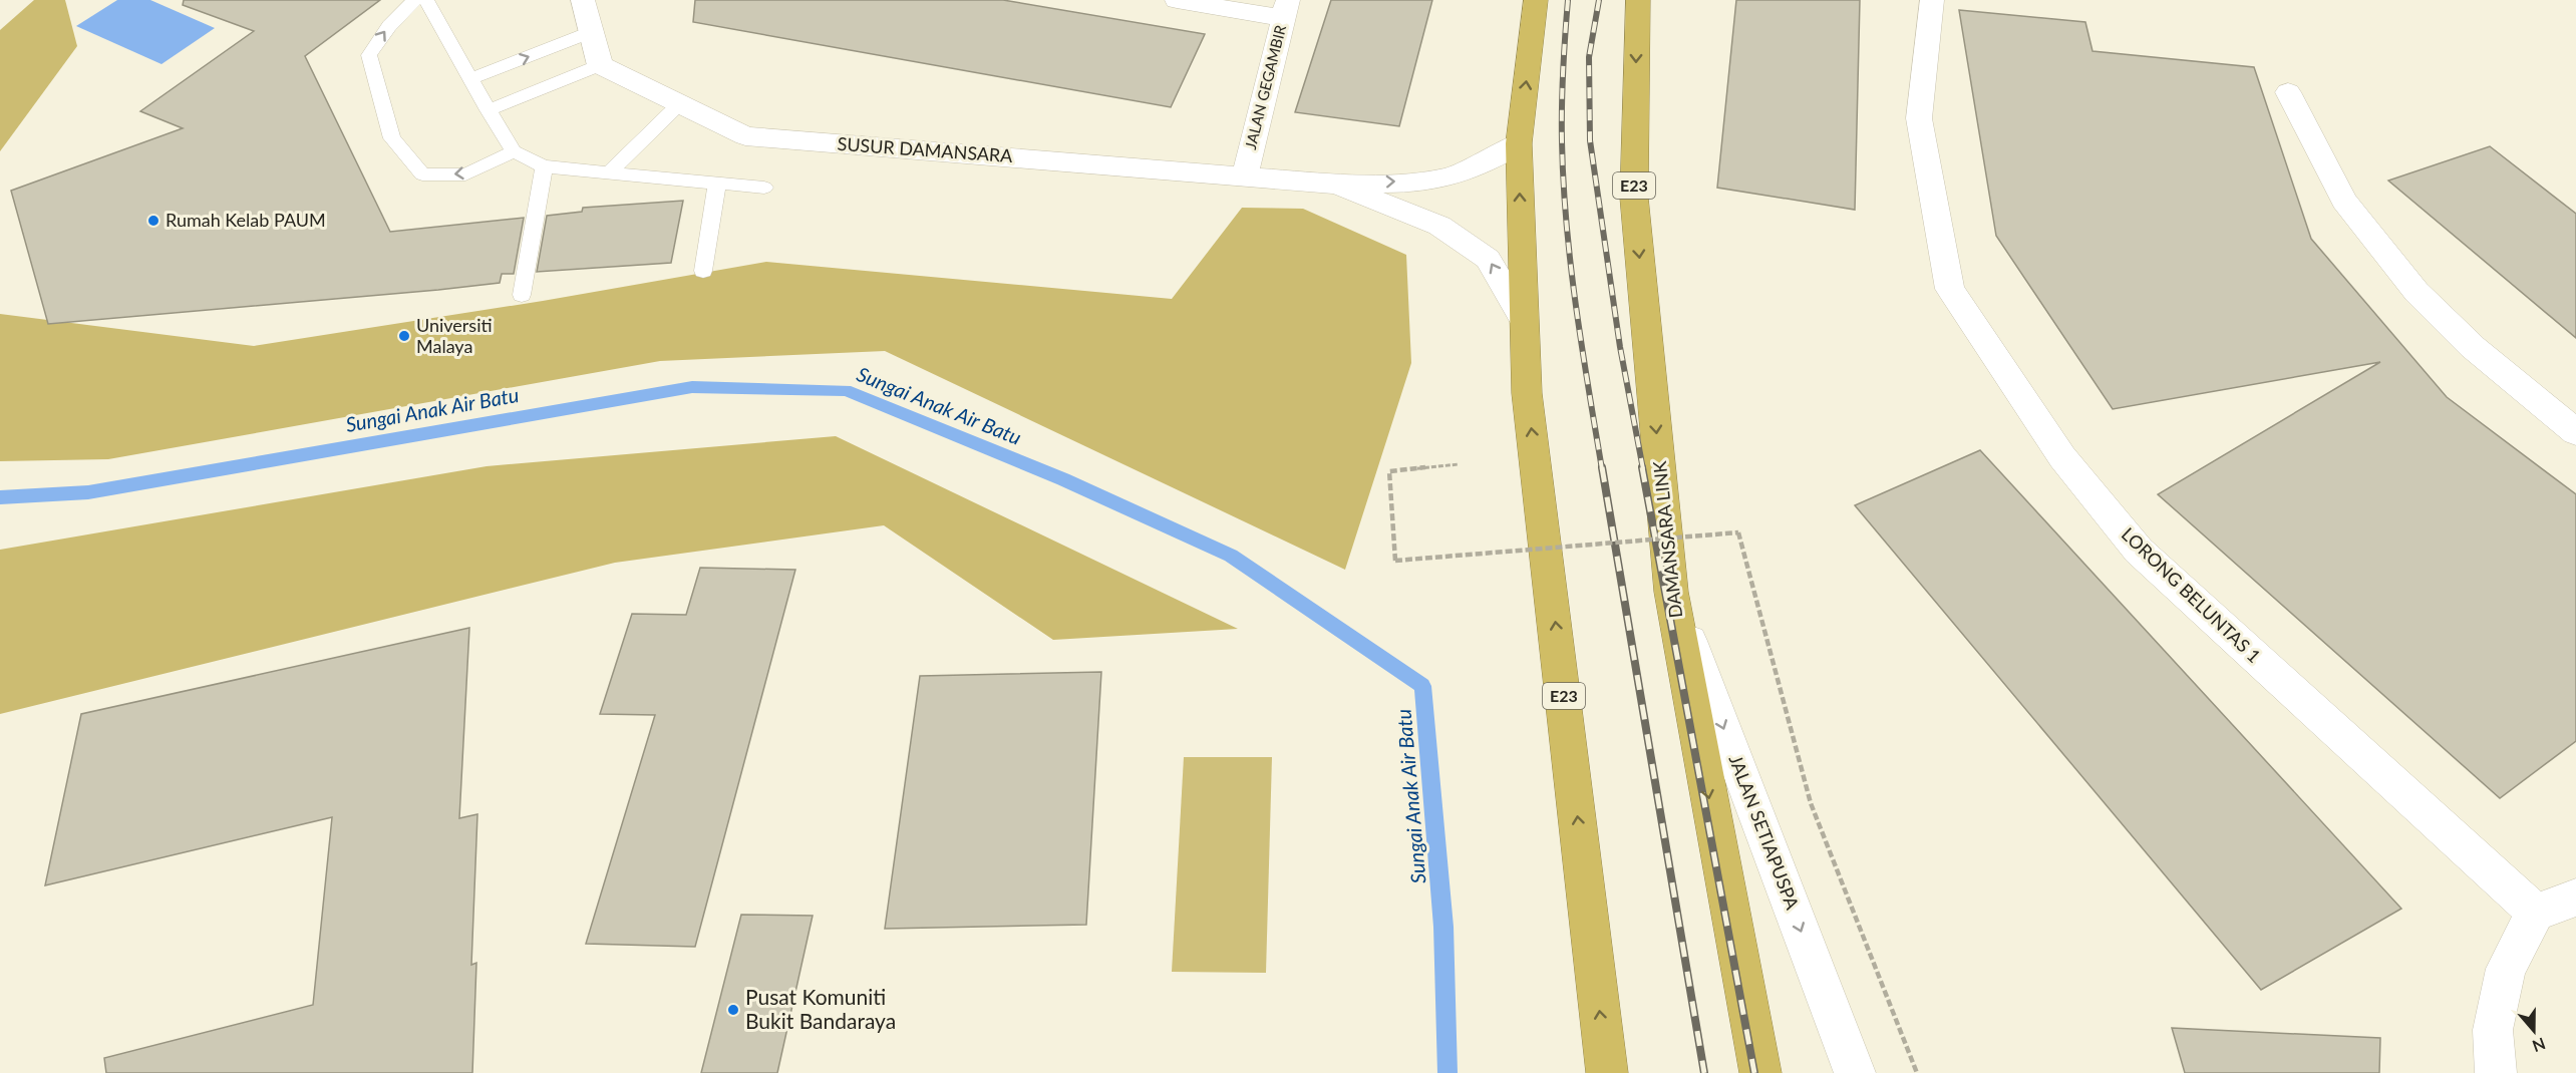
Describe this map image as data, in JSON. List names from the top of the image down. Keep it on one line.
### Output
{"streets":{"highway":["E23","DAMANSARA LINK"],"street":["JALAN GEGAMBIR","SUSUR DAMANSARA","LORONG BELUNTAS 1","JALAN SETIAPUSPA"]},"crossings":[["JALAN GEGAMBIR","SUSUR DAMANSARA"],["SUSUR DAMANSARA","E23"],["DAMANSARA LINK","JALAN SETIAPUSPA"]],"one_way":["JALAN SETIAPUSPA"],"water":["Sungai Anak Air Batu"],"places":["Rumah Kelab PAUM","Universiti Malaya","Pusat Komuniti Bukit Bandaraya"],"north":"bottom"}
